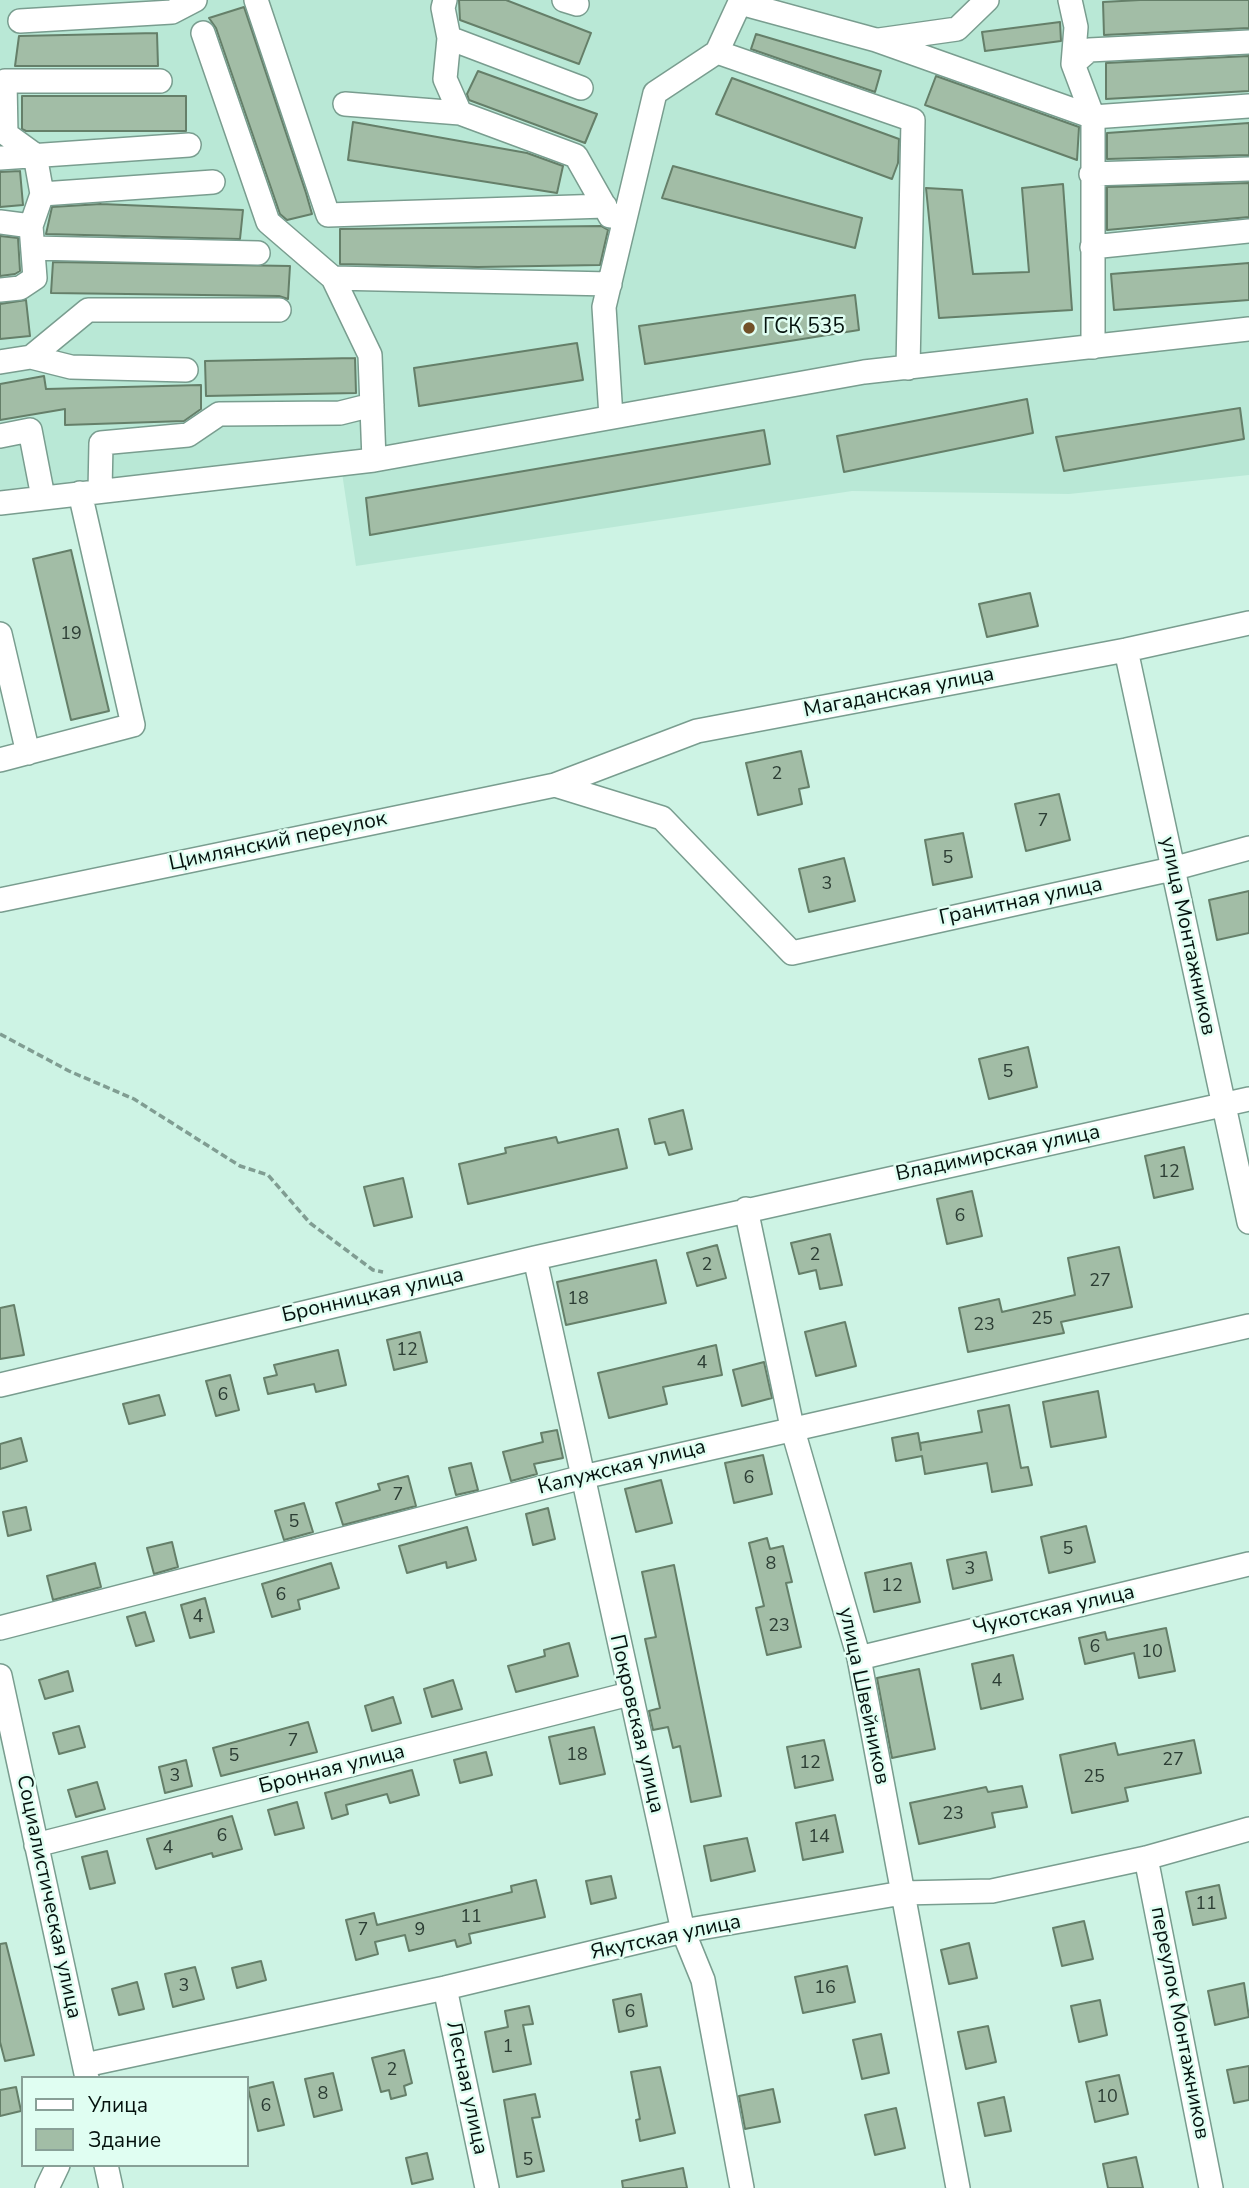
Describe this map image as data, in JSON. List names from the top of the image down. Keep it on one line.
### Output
{"streets":{"street":["Магаданская улица","Цимлянский переулок","Гранитная улица","улица Монтажников","Владимирская улица","Бронницкая улица","Калужская улица","Чукотская улица","улица Швейников","Покровская улица","Бронная улица","Социалистическая улица","Якутская улица","переулок Монтажников","Лесная улица"]},"crossings":[["Магаданская улица","Цимлянский переулок"],["Магаданская улица","Гранитная улица"],["Магаданская улица","улица Монтажников"],["Цимлянский переулок","Гранитная улица"],["Гранитная улица","улица Монтажников"],["улица Монтажников","Владимирская улица"],["Владимирская улица","Бронницкая улица"],["Владимирская улица","улица Швейников"],["Бронницкая улица","улица Швейников"],["Бронницкая улица","Покровская улица"],["Калужская улица","улица Швейников"],["Калужская улица","Покровская улица"],["Чукотская улица","улица Швейников"],["улица Швейников","Якутская улица"],["Покровская улица","Бронная улица"],["Покровская улица","Якутская улица"],["Бронная улица","Социалистическая улица"],["Социалистическая улица","Якутская улица"],["Якутская улица","переулок Монтажников"],["Якутская улица","Лесная улица"]],"places":["ГСК 535"],"house_numbers":["19","2","7","5","3","5","12","6","2","2","27","18","25","23","12","4","6","6","7","5","5","8","3","12","6","4","23","6","10","4","7","18","5","27","12","3","25","23","6","14","4","11","11","7","9","3","16","6","1","2","8","10","6","5"],"legend":["Улица","Здание"]}
